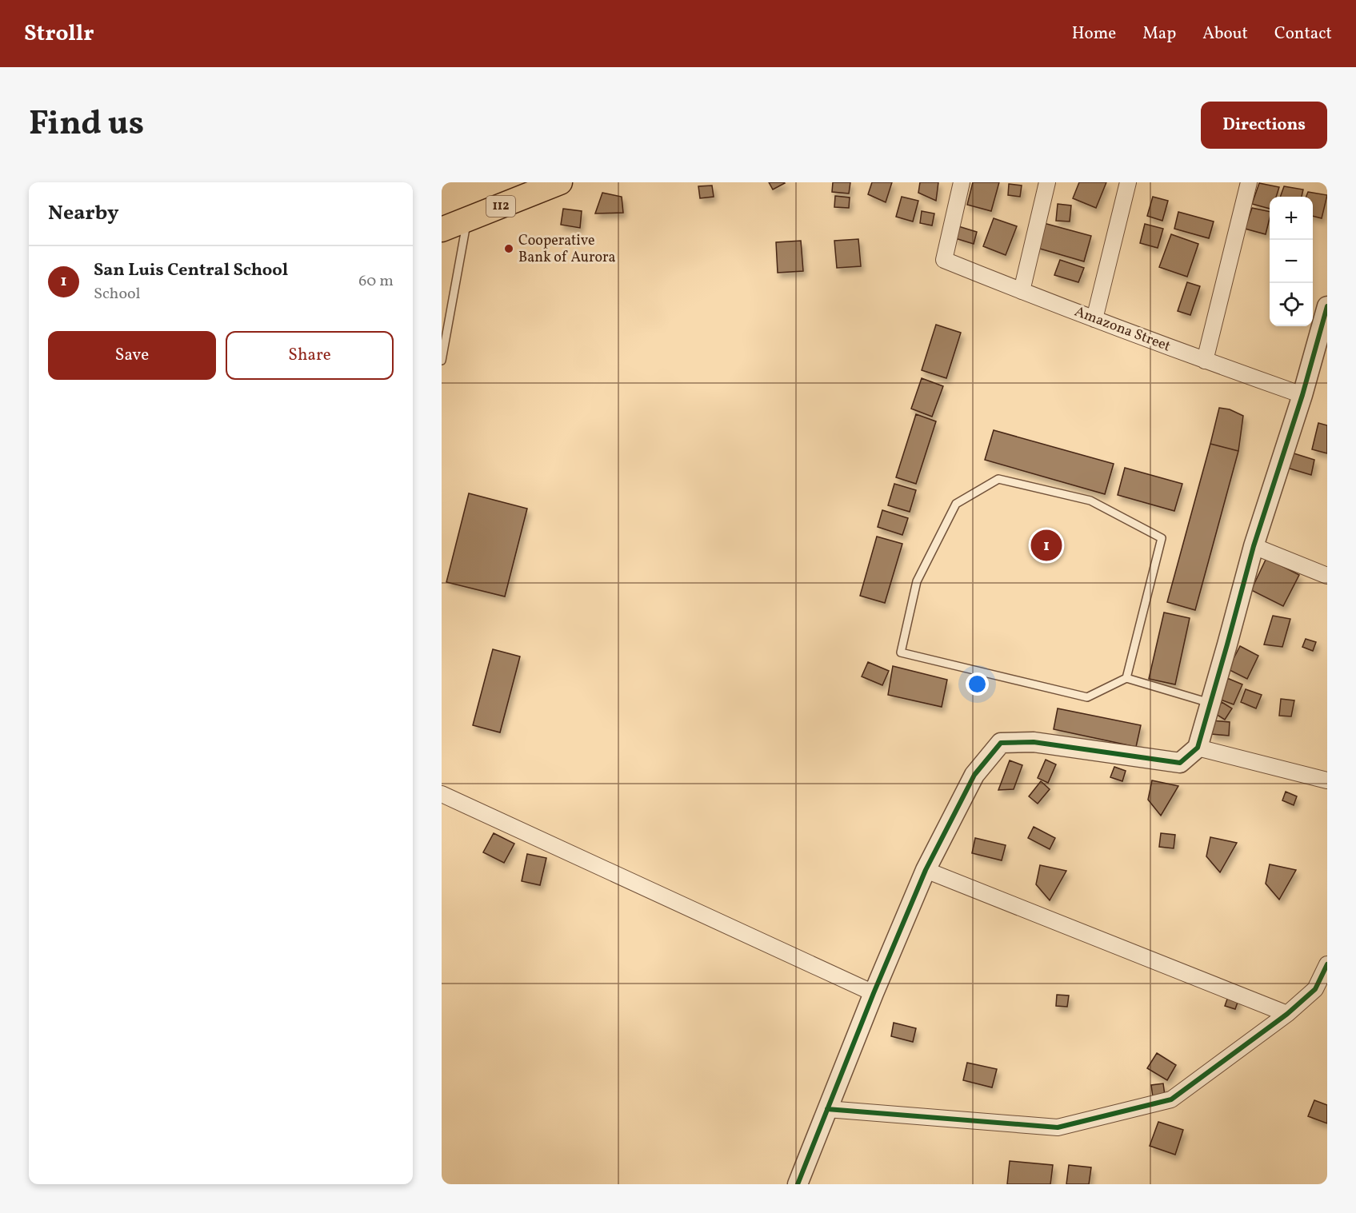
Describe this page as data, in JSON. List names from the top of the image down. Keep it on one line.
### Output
{"streets":{"main road":["112"],"street":["Amazona Street"]},"places":["Cooperative Bank of Aurora"],"page":{"header":"Strollr","nav":["Home","Map","About","Contact"],"title":"Find us","buttons":["Directions",["Save","Share"]],"heading":"Nearby","map_buttons":["+","−"],"list":[{"mark":"1","name":"San Luis Central School","note":"School","value":"60 m"}],"pins":"1"}}
